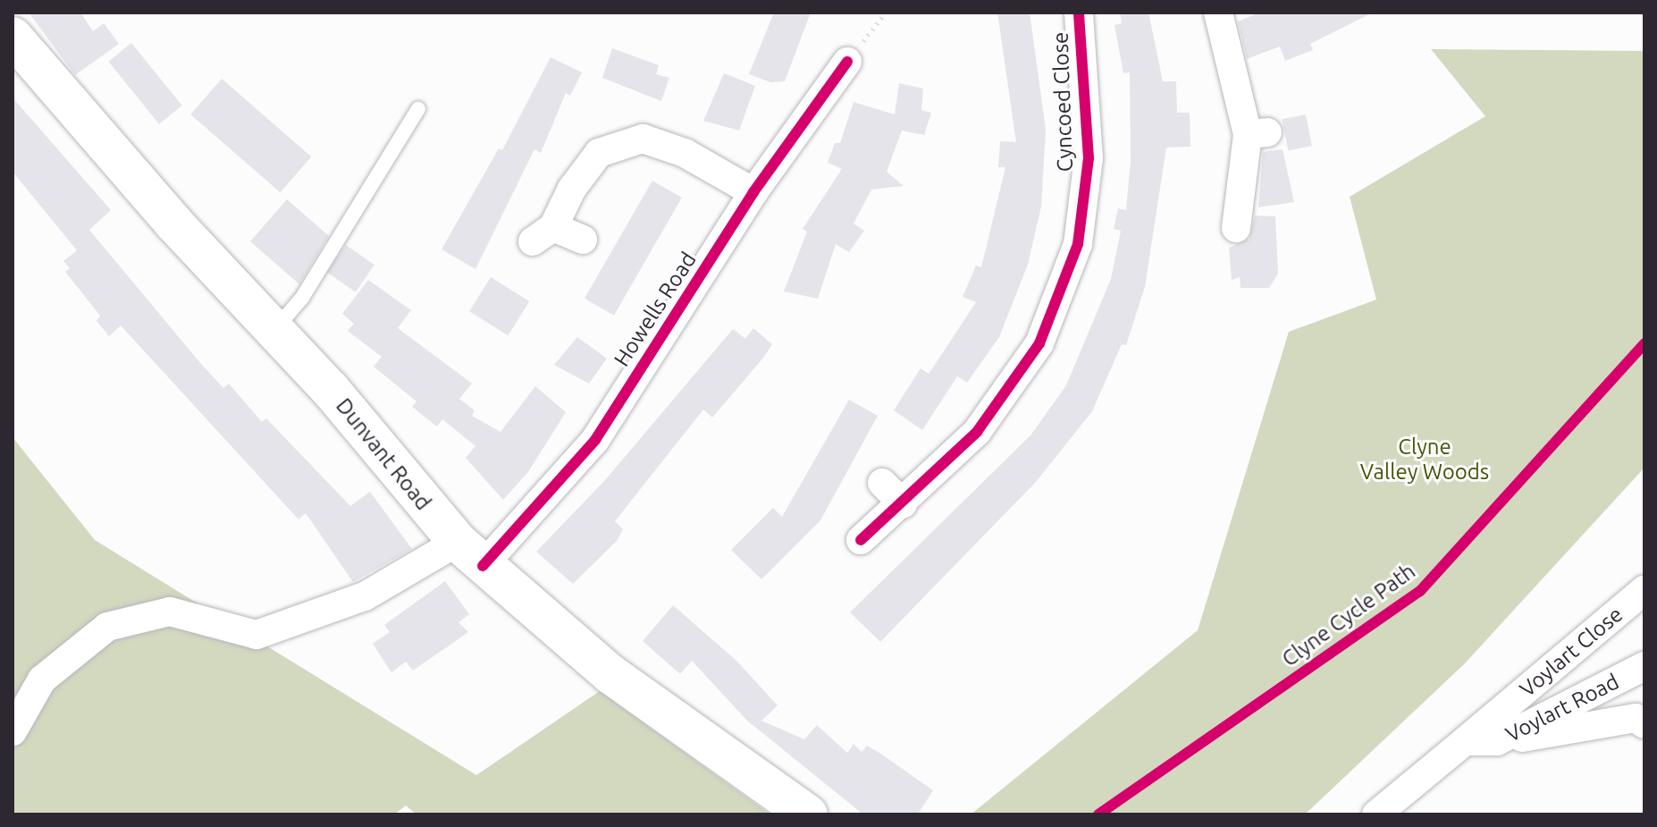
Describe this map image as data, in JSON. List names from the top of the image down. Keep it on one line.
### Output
{"streets":{"main road":["Dunvant Road"],"street":["Cyncoed Close","Howells Road","Voylart Close","Voylart Road"],"cycle path":["Clyne Cycle Path"]},"crossings":[["Howells Road","Dunvant Road"],["Voylart Close","Voylart Road"]],"parks":["Clyne Valley Woods"]}
